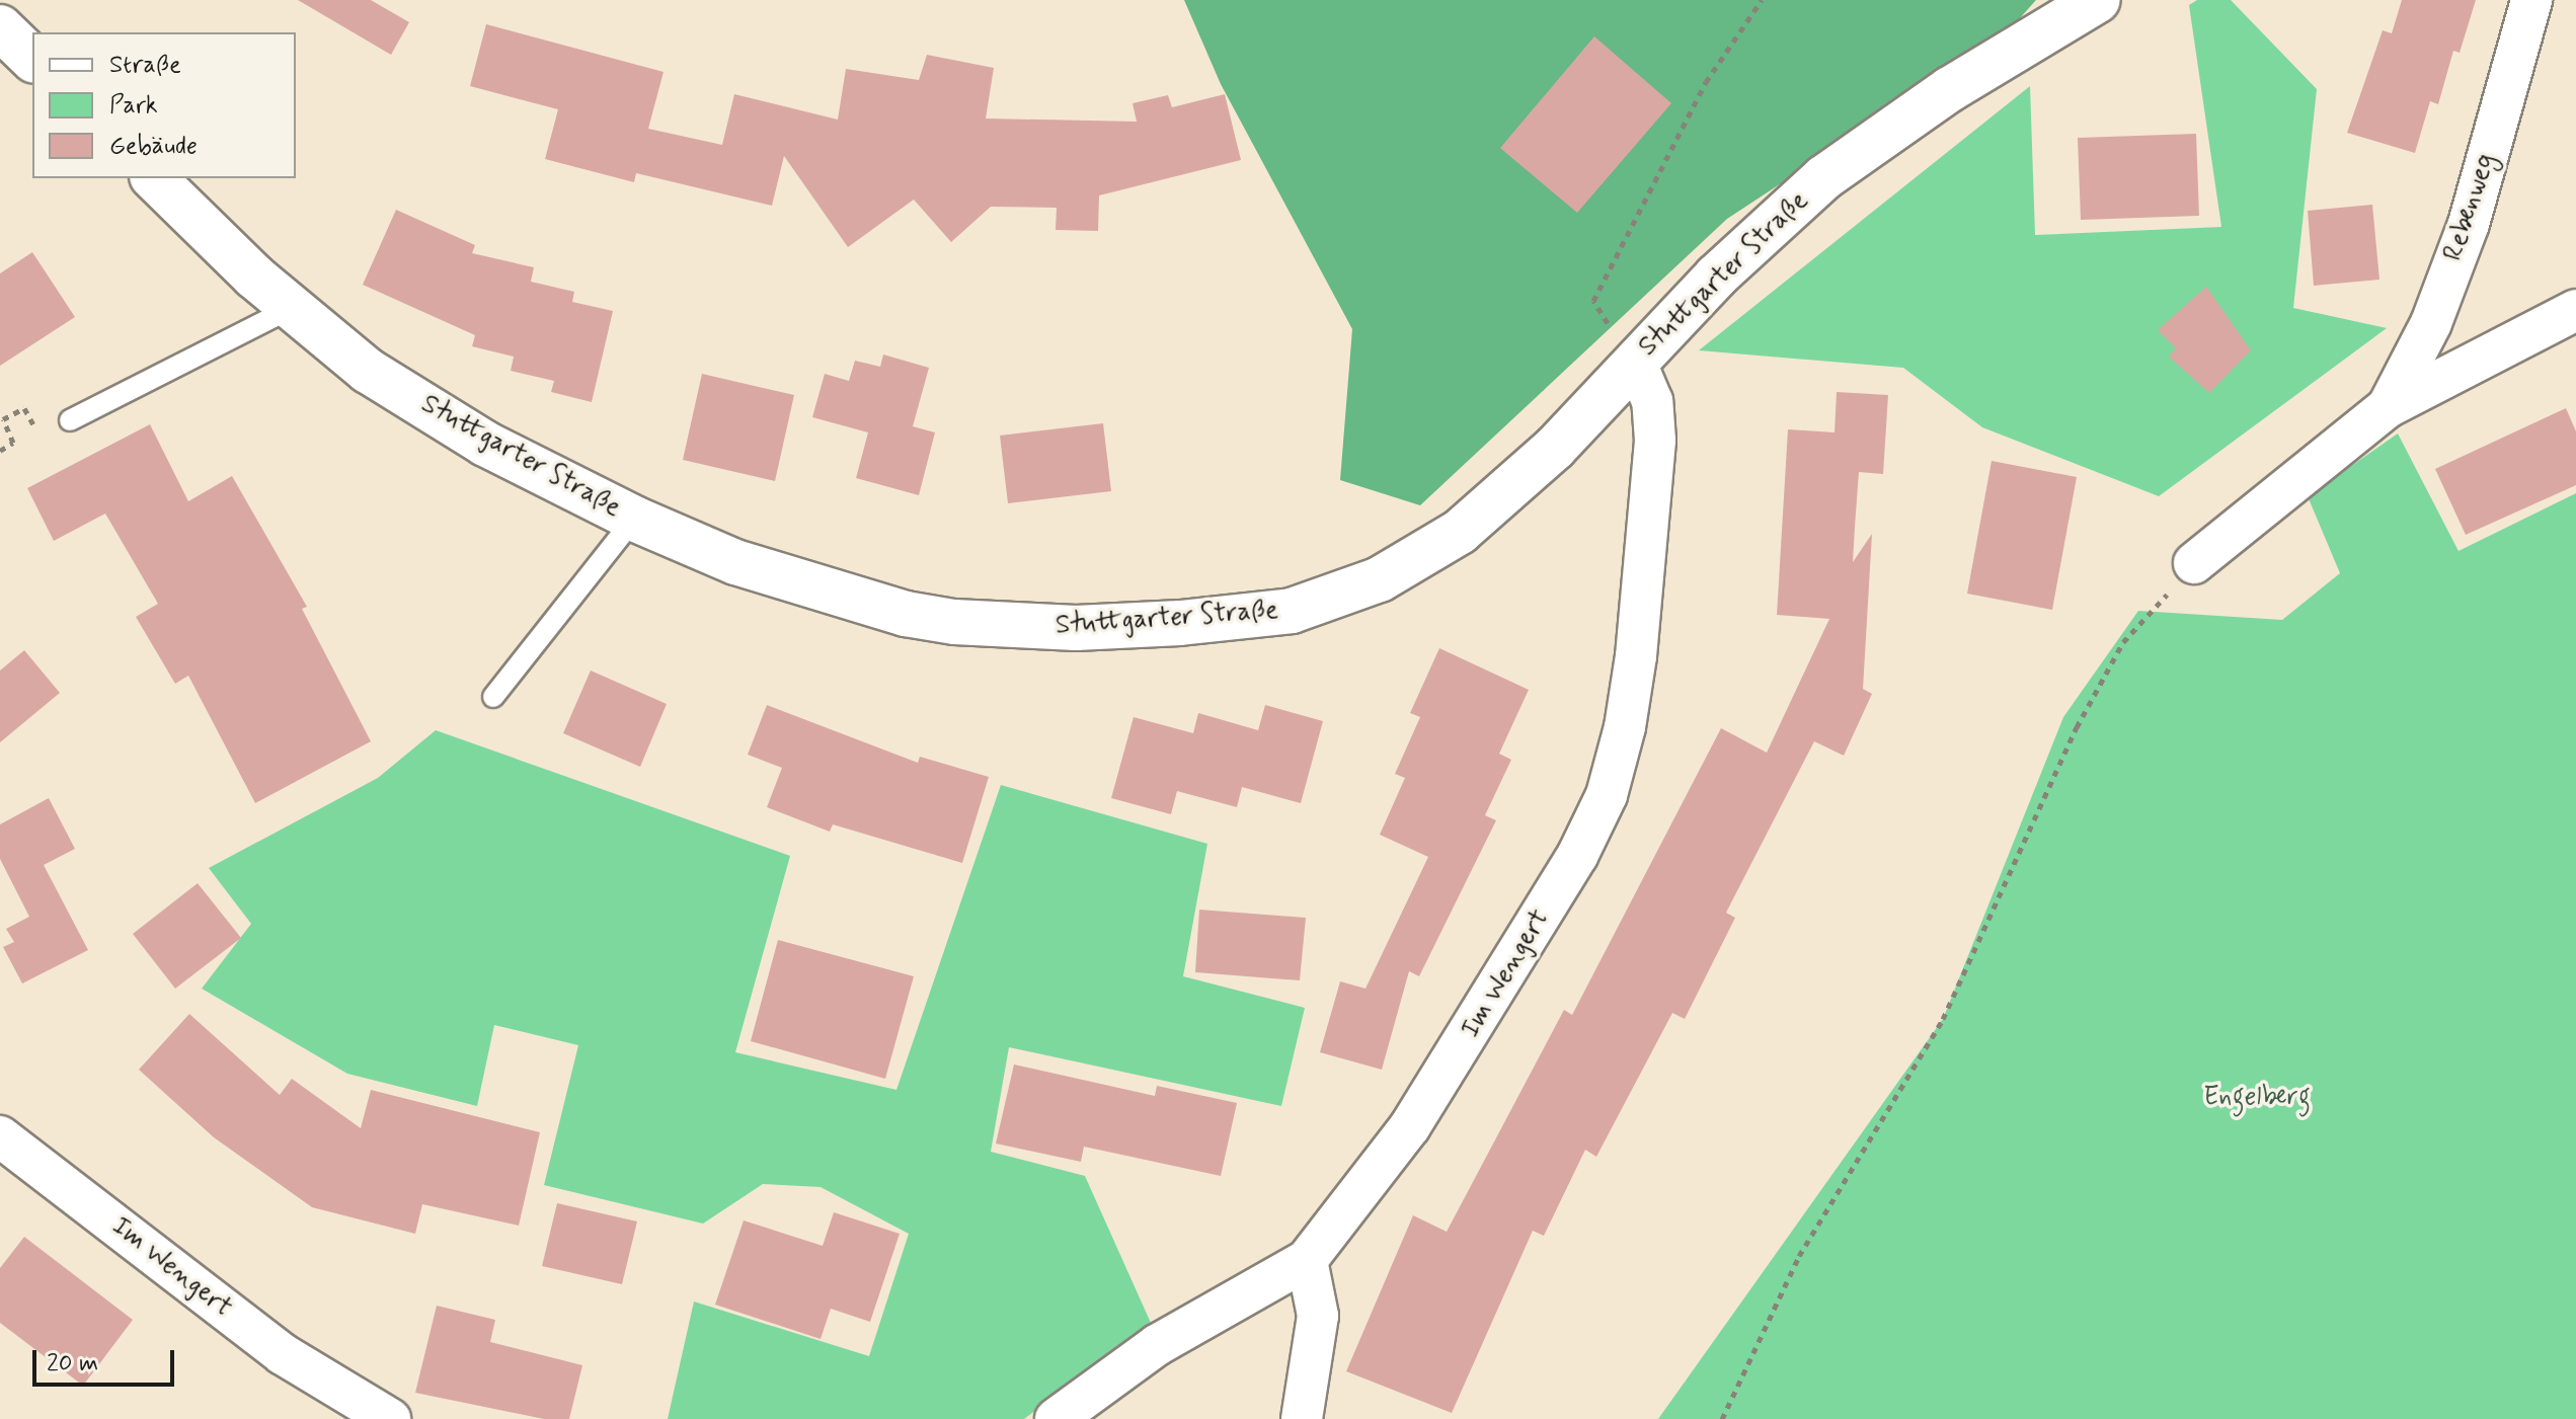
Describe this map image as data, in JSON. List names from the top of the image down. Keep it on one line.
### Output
{"streets":{"main road":["Stuttgarter Straße"],"street":["Rebenweg","Im Wengert"]},"crossings":[["Stuttgarter Straße","Im Wengert"]],"parks":["Engelberg"],"legend":["Straße","Park","Gebäude"],"scale_bar":"20 m"}
